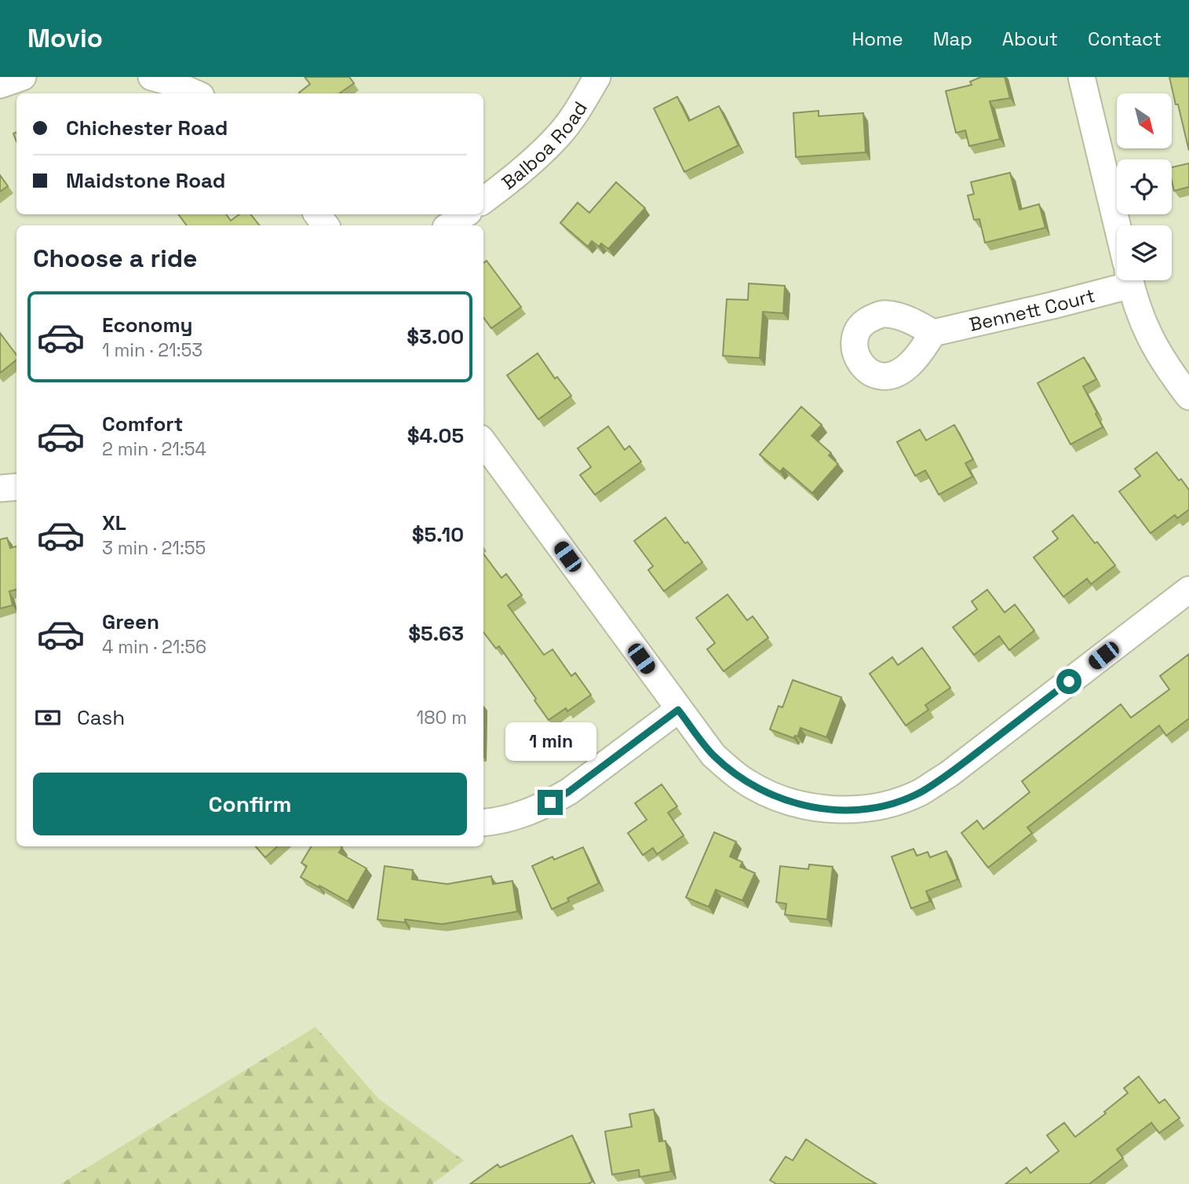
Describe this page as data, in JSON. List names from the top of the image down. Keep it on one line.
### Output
{"streets":{"street":["Balboa Road","Bennett Court"]},"north":"bottom right","page":{"header":"Movio","nav":["Home","Map","About","Contact"],"banner":["Chichester Road","Maidstone Road"],"heading":"Choose a ride","list":[{"name":"Economy","note":"1 min · 21:53","value":"$3.00"},{"name":"Comfort","note":"2 min · 21:54","value":"$4.05"},{"name":"XL","note":"3 min · 21:55","value":"$5.10"},{"name":"Green","note":"4 min · 21:56","value":"$5.63"}],"pay":["Cash","180 m"],"bubble":"1 min","buttons":"Confirm"}}
